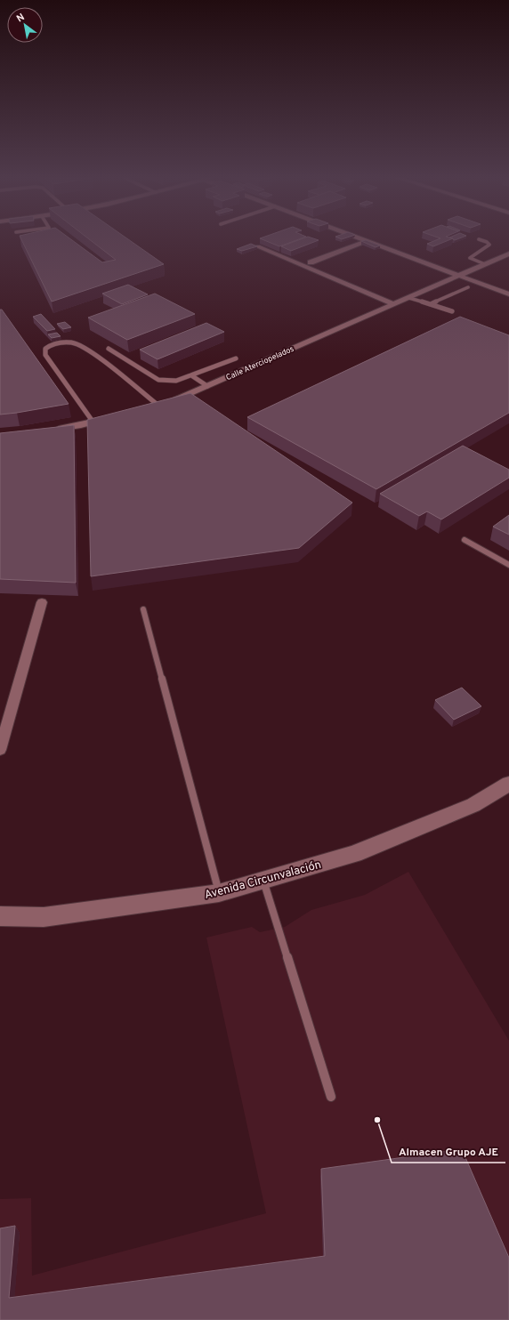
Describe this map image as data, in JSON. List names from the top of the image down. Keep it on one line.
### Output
{"streets":{"street":["Calle Aterciopelados","Avenida Circunvalación"]},"places":["Almacen Grupo AJE"],"north":"top left"}
